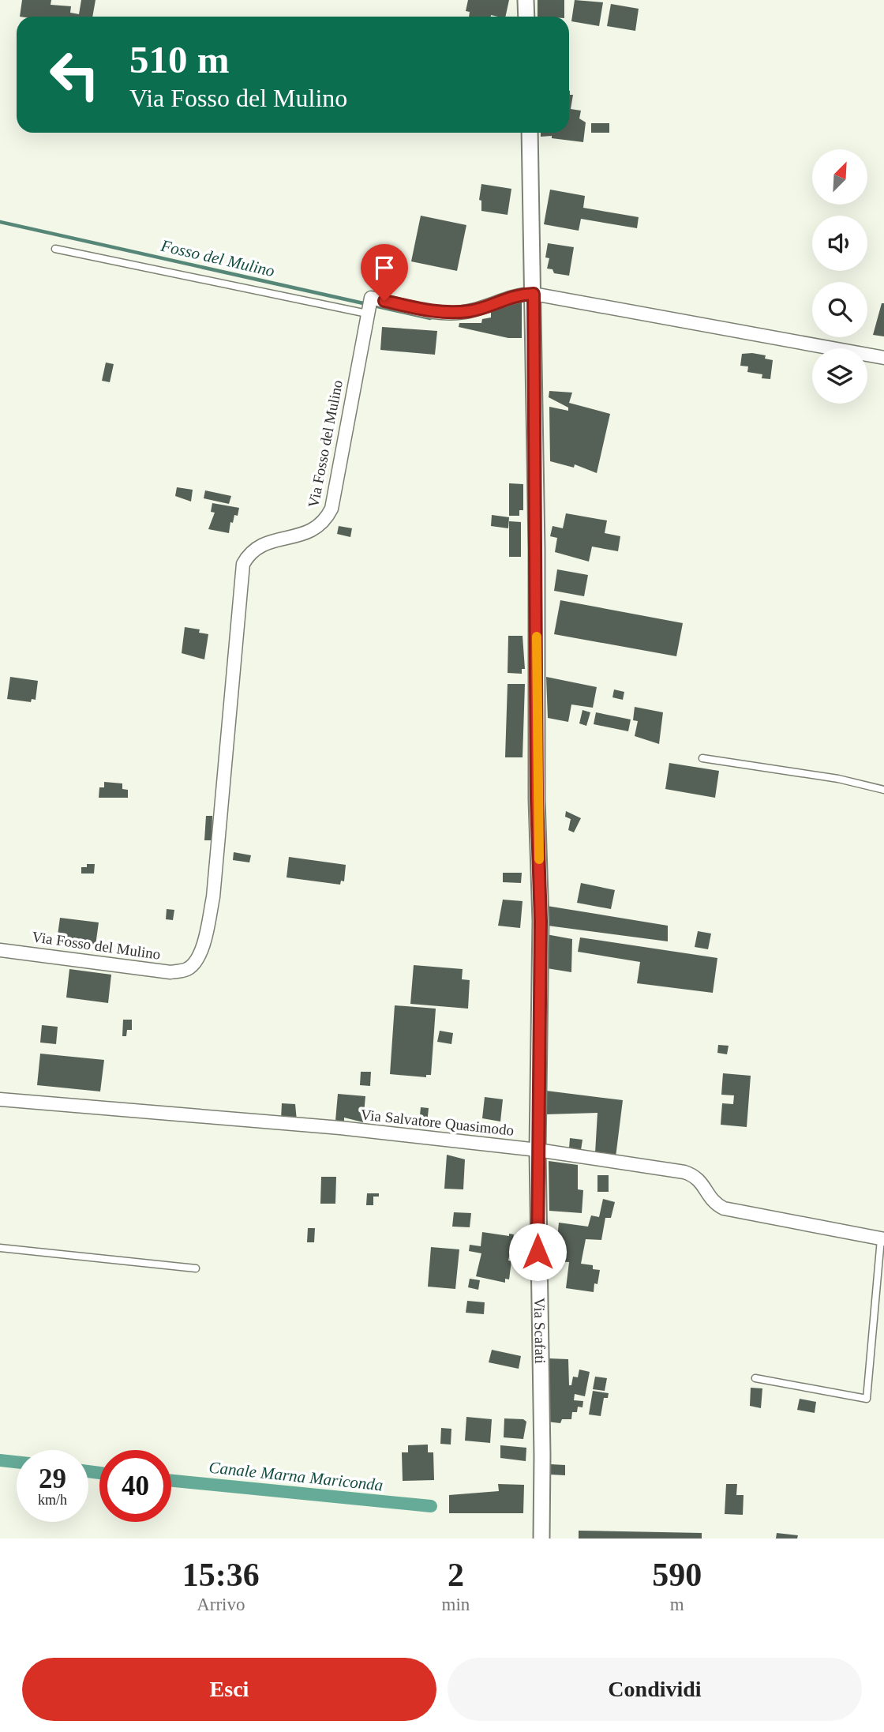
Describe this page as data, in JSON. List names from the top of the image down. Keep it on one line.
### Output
{"streets":{"street":["Via Fosso del Mulino","Via Salvatore Quasimodo","Via Scafati"]},"crossings":[["Via Fosso del Mulino","Via Scafati"],["Via Salvatore Quasimodo","Via Scafati"]],"water":["Fosso del Mulino","Canale Marna Mariconda"],"north":"top right","page":{"turn":["510 m","Via Fosso del Mulino"],"speed":"29 km/h","limit":"40","eta":["15:36","Arrivo","2","min","590","m"],"buttons":["Esci","Condividi"]}}
